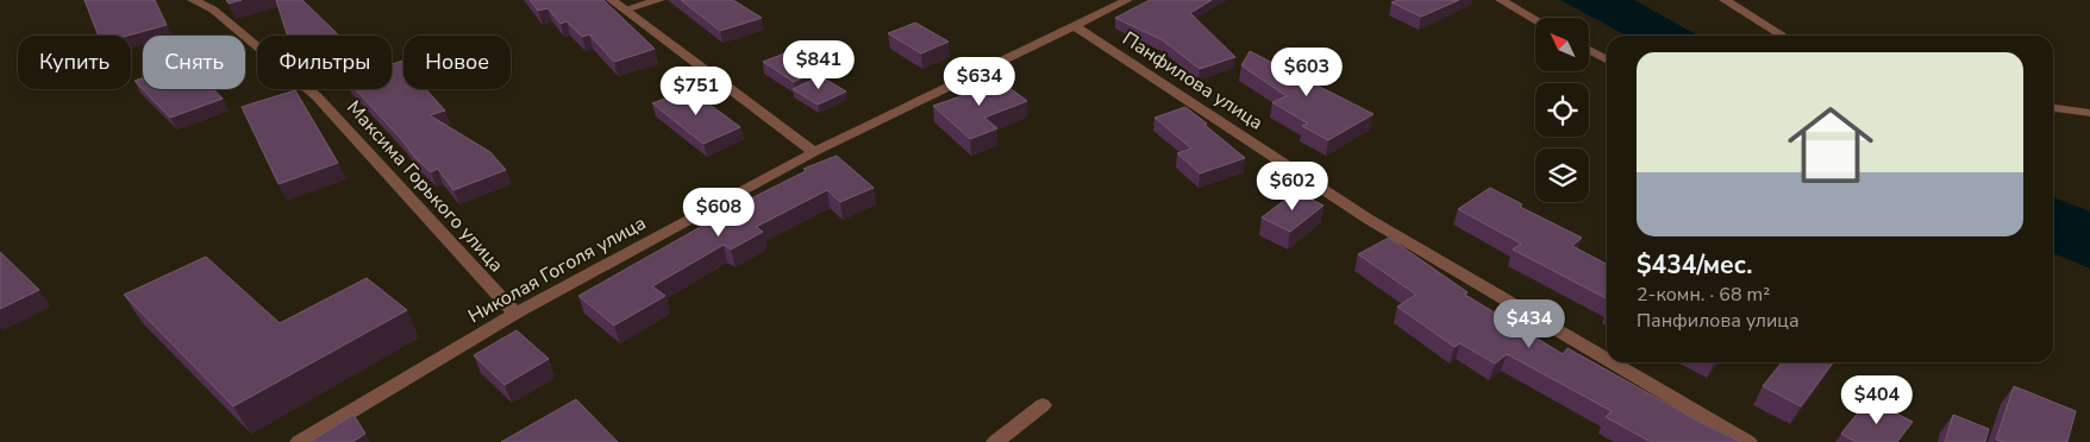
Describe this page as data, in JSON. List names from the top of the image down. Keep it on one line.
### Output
{"streets":{"street":["Панфилова улица","Максима Горького улица","Николая Гоголя улица"]},"crossings":[["Панфилова улица","Николая Гоголя улица"],["Максима Горького улица","Николая Гоголя улица"]],"north":"top left","page":{"chip":["Купить","Снять","Фильтры","Новое"],"list":[{"name":"$434/мес.","note":"2-комн. · 68 m² · Панфилова улица"}],"price":["$841","$603","$634","$751","$602","$608","$434","$404"]}}
